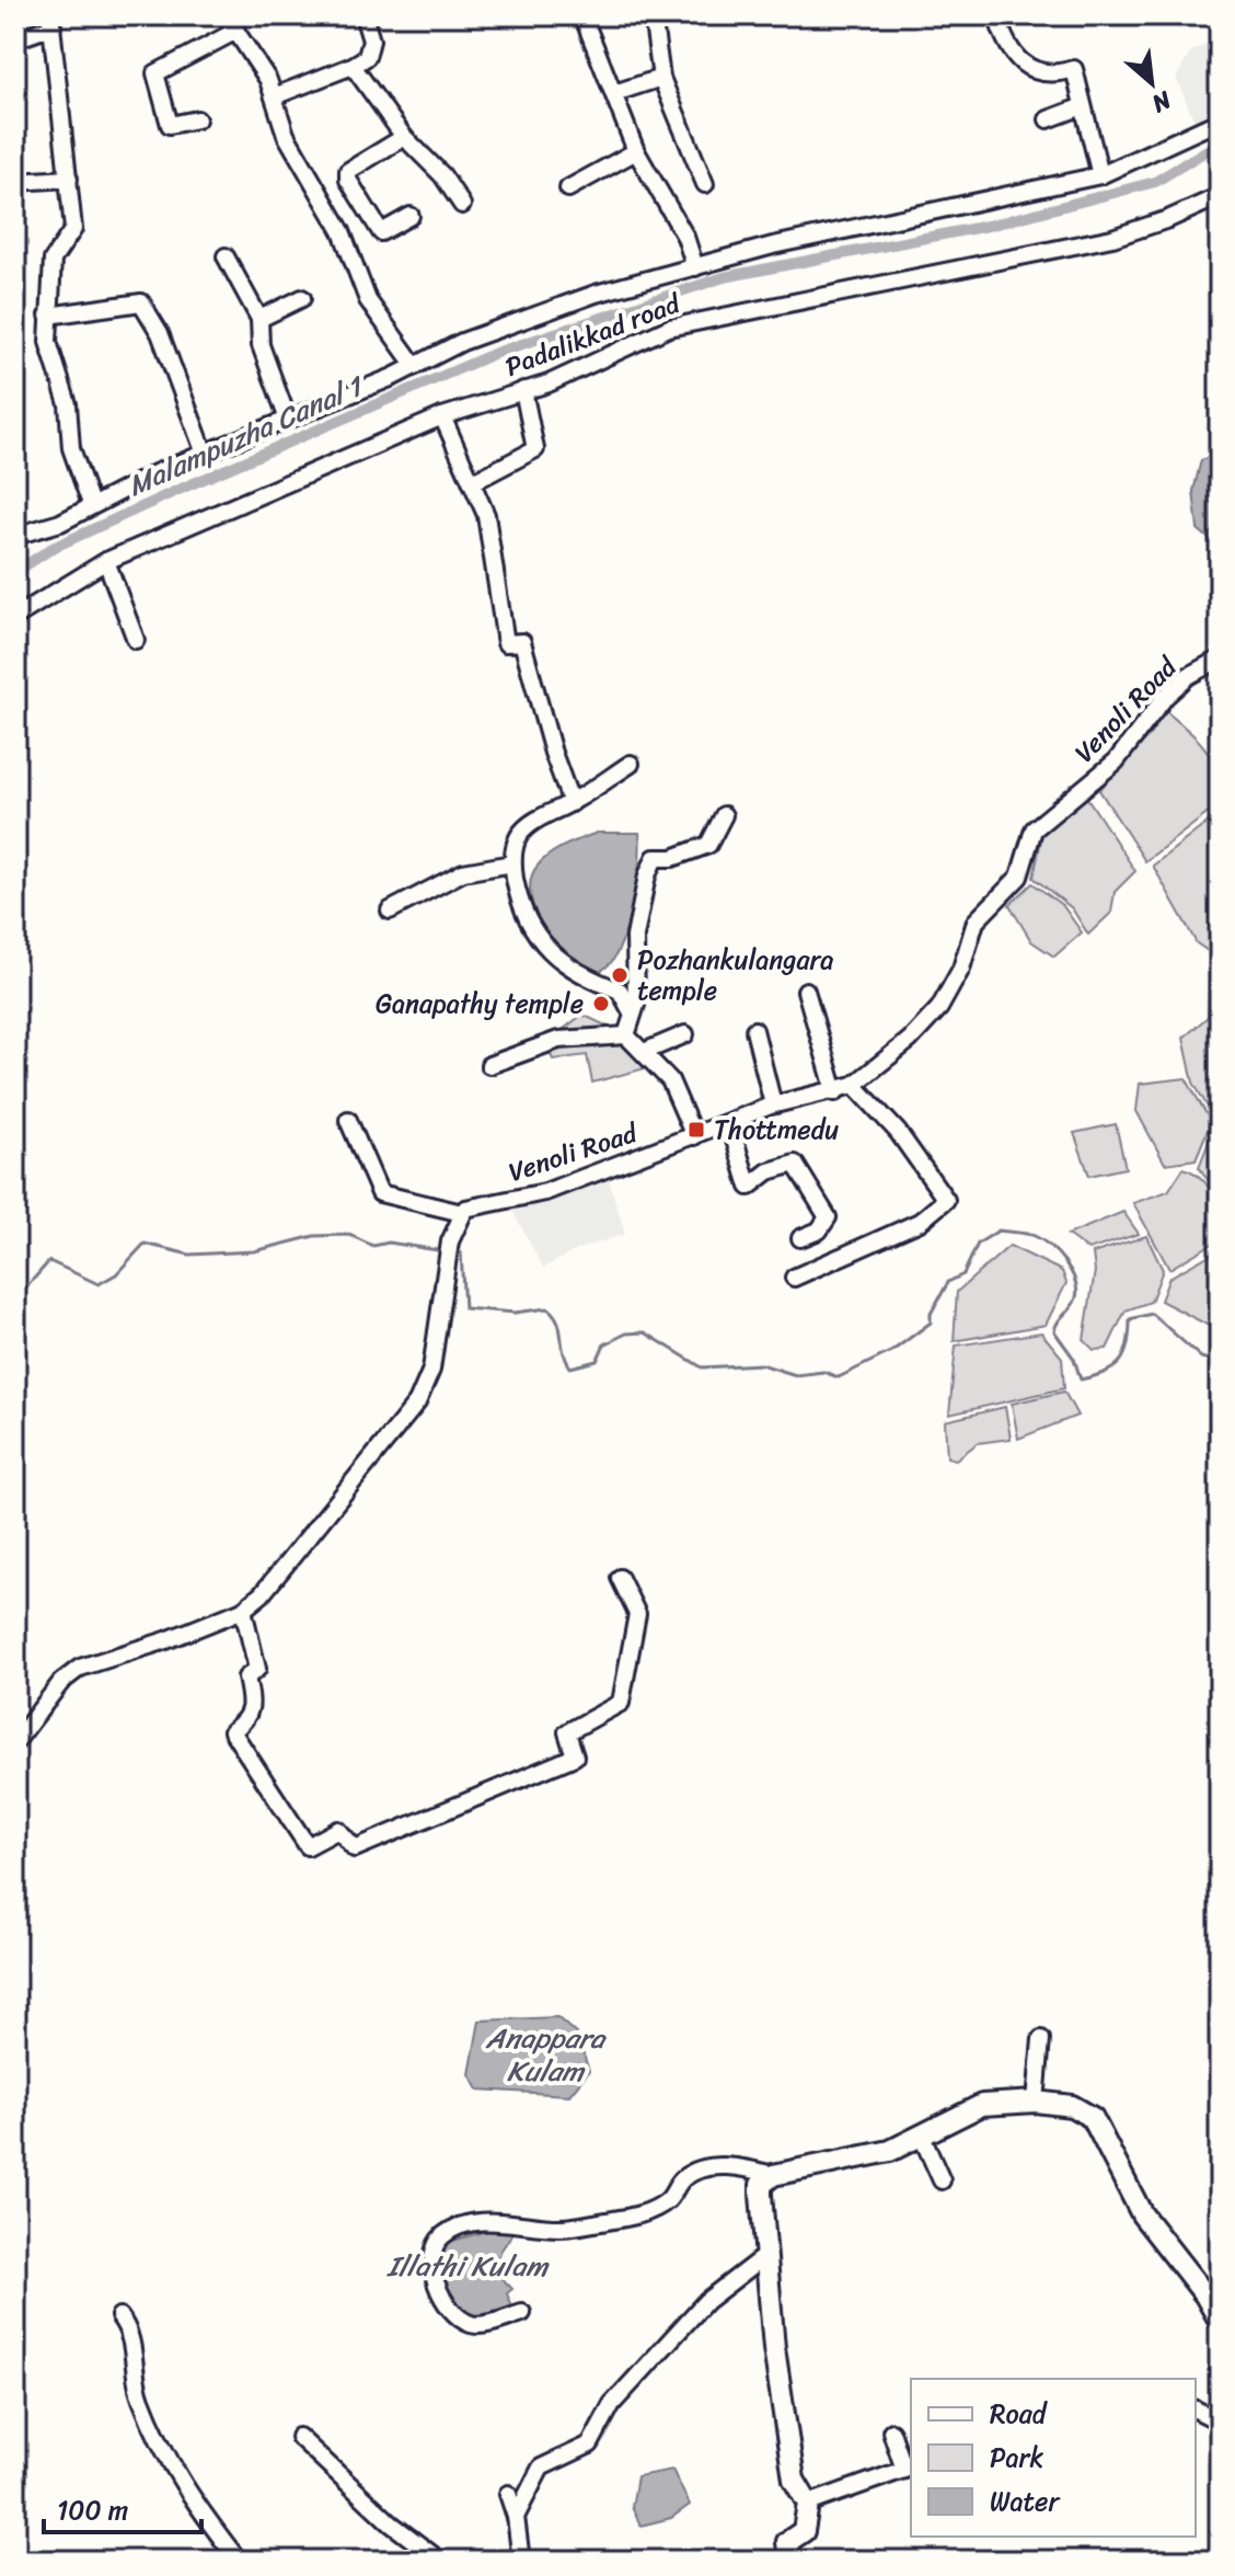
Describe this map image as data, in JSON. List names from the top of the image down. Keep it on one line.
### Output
{"streets":{"street":["Padalikkad road","Venoli Road"]},"water":["Malampuzha Canal 1","Anappara Kulam","Illathi Kulam"],"places":{"other":["Pozhankulangara temple","Ganapathy temple"],"transit":["Thottmedu"]},"legend":["Road","Park","Water"],"scale_bar":"100 m","north":"bottom right"}
